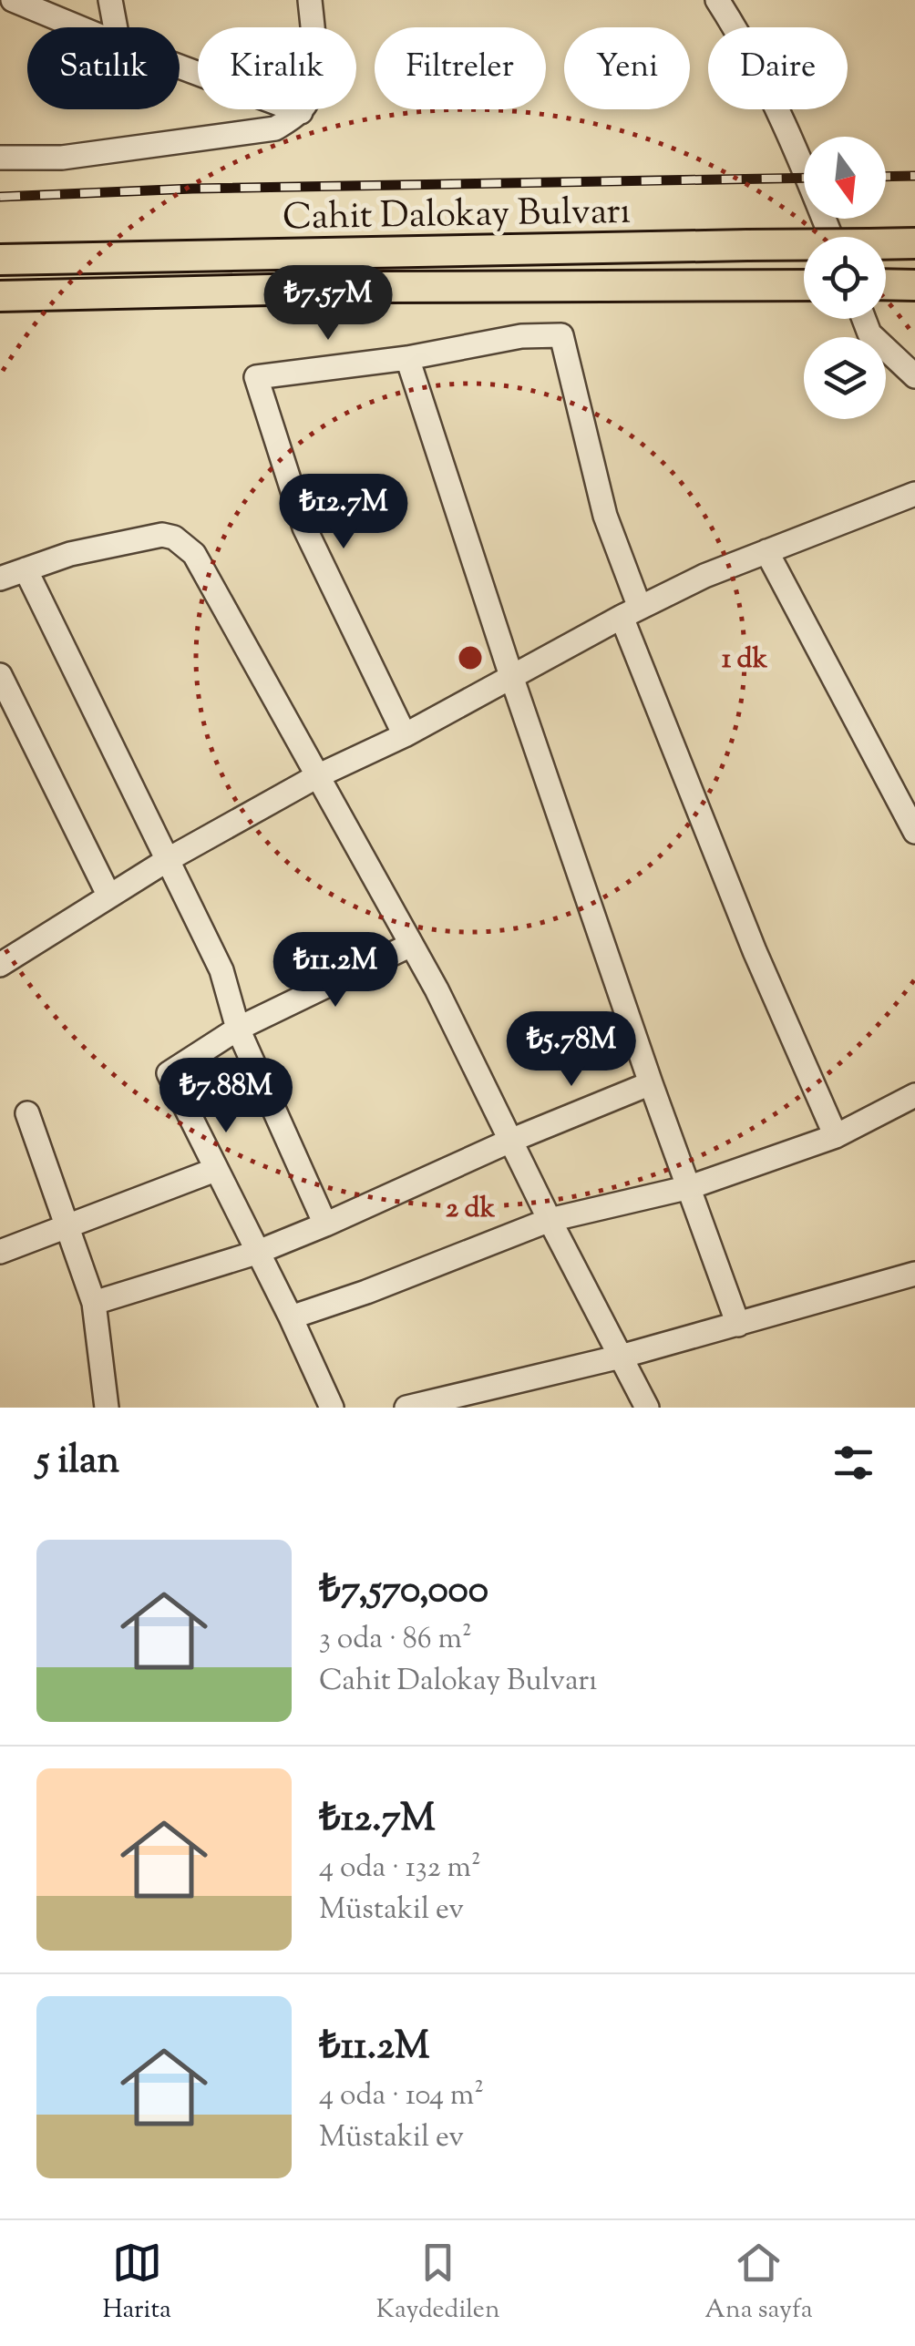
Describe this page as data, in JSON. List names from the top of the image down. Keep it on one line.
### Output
{"streets":{"main road":["Cahit Dalokay Bulvarı"]},"north":"bottom","page":{"chip":["Satılık","Kiralık","Filtreler","Yeni","Daire"],"price":["₺7.57M","₺12.7M","₺11.2M","₺5.78M","₺7.88M"],"heading":"5 ilan","list":[{"name":"₺7,570,000","note":"3 oda · 86 m² · Cahit Dalokay Bulvarı"},{"name":"₺12.7M","note":"4 oda · 132 m² · Müstakil ev"},{"name":"₺11.2M","note":"4 oda · 104 m² · Müstakil ev"}],"tabs":["Harita","Kaydedilen","Ana sayfa"]},"rings":["1 dk","2 dk"]}
